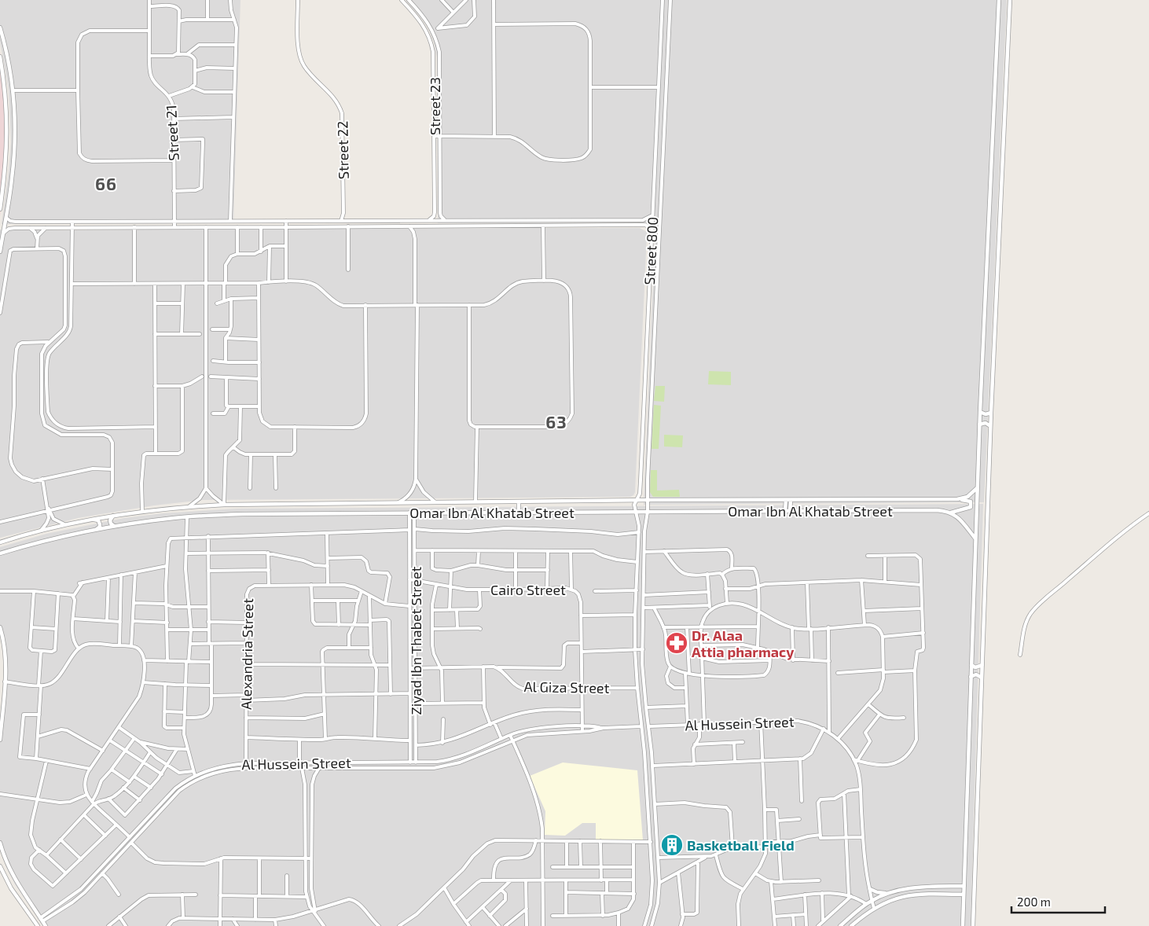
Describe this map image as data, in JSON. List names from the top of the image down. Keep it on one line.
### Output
{"streets":{"street":["Street 23","Street 21","Street 22","Street 800","Omar Ibn Al Khatab Street","Cairo Street","Ziyad Ibn Thabet Street","Alexandria Street","Al Giza Street","Al Hussein Street"]},"crossings":[["Street 800","Omar Ibn Al Khatab Street"],["Street 800","Al Giza Street"],["Street 800","Al Hussein Street"],["Omar Ibn Al Khatab Street","Ziyad Ibn Thabet Street"],["Cairo Street","Ziyad Ibn Thabet Street"],["Cairo Street","Al Giza Street"],["Cairo Street","Al Hussein Street"],["Ziyad Ibn Thabet Street","Alexandria Street"],["Ziyad Ibn Thabet Street","Al Hussein Street"],["Alexandria Street","Al Hussein Street"]],"districts":["66","63"],"places":{"pharmacy":["Dr. Alaa Attia pharmacy"],"building":["Basketball Field"]},"scale_bar":"200 m"}
